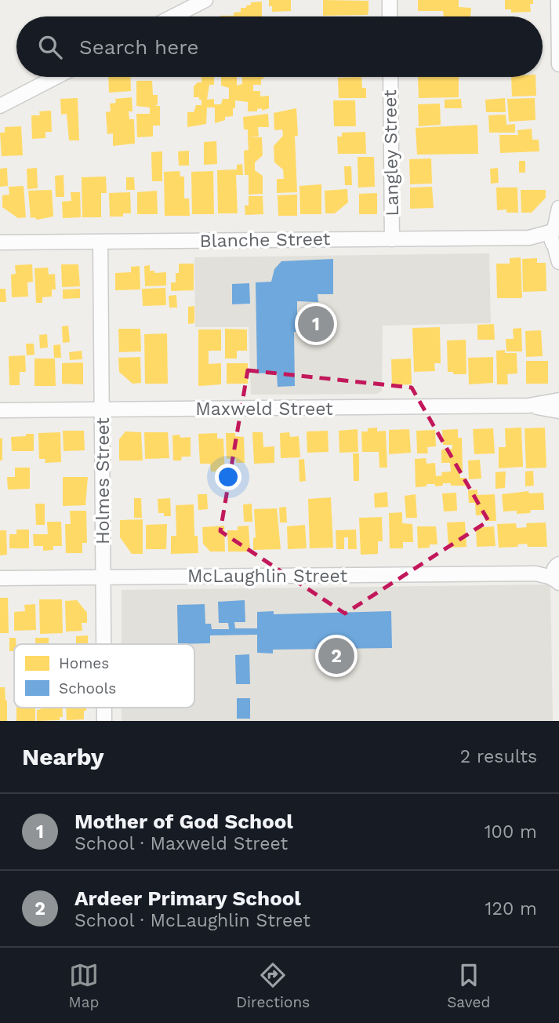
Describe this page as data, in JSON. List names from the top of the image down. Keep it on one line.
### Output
{"streets":{"street":["Langley Street","Blanche Street","Maxweld Street","Holmes Street","McLaughlin Street"]},"crossings":[["Langley Street","Blanche Street"],["Blanche Street","Holmes Street"],["Maxweld Street","Holmes Street"],["Holmes Street","McLaughlin Street"]],"legend":["Homes","Schools"],"page":{"search":"Search here","pins":["1","2"],"heading":["Nearby","2 results"],"list":[{"mark":"1","name":"Mother of God School","note":"School · Maxweld Street","value":"100 m"},{"mark":"2","name":"Ardeer Primary School","note":"School · McLaughlin Street","value":"120 m"}],"nav":["Map","Directions","Saved"]}}
